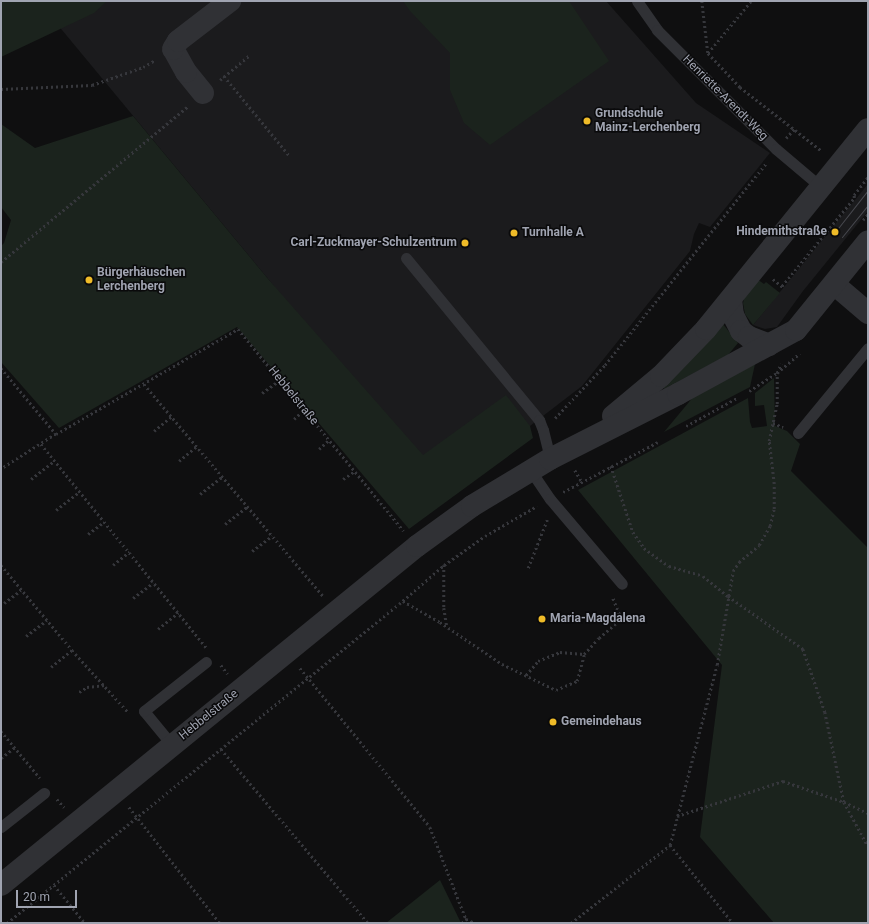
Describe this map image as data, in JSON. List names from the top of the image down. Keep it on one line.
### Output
{"streets":{"street":["Hebbelstraße"],"lane":["Henriette-Arendt-Weg"]},"places":["Grundschule Mainz-Lerchenberg","Hindemithstraße","Turnhalle A","Carl-Zuckmayer-Schulzentrum","Bürgerhäuschen Lerchenberg","Maria-Magdalena","Gemeindehaus"],"scale_bar":"20 m"}
